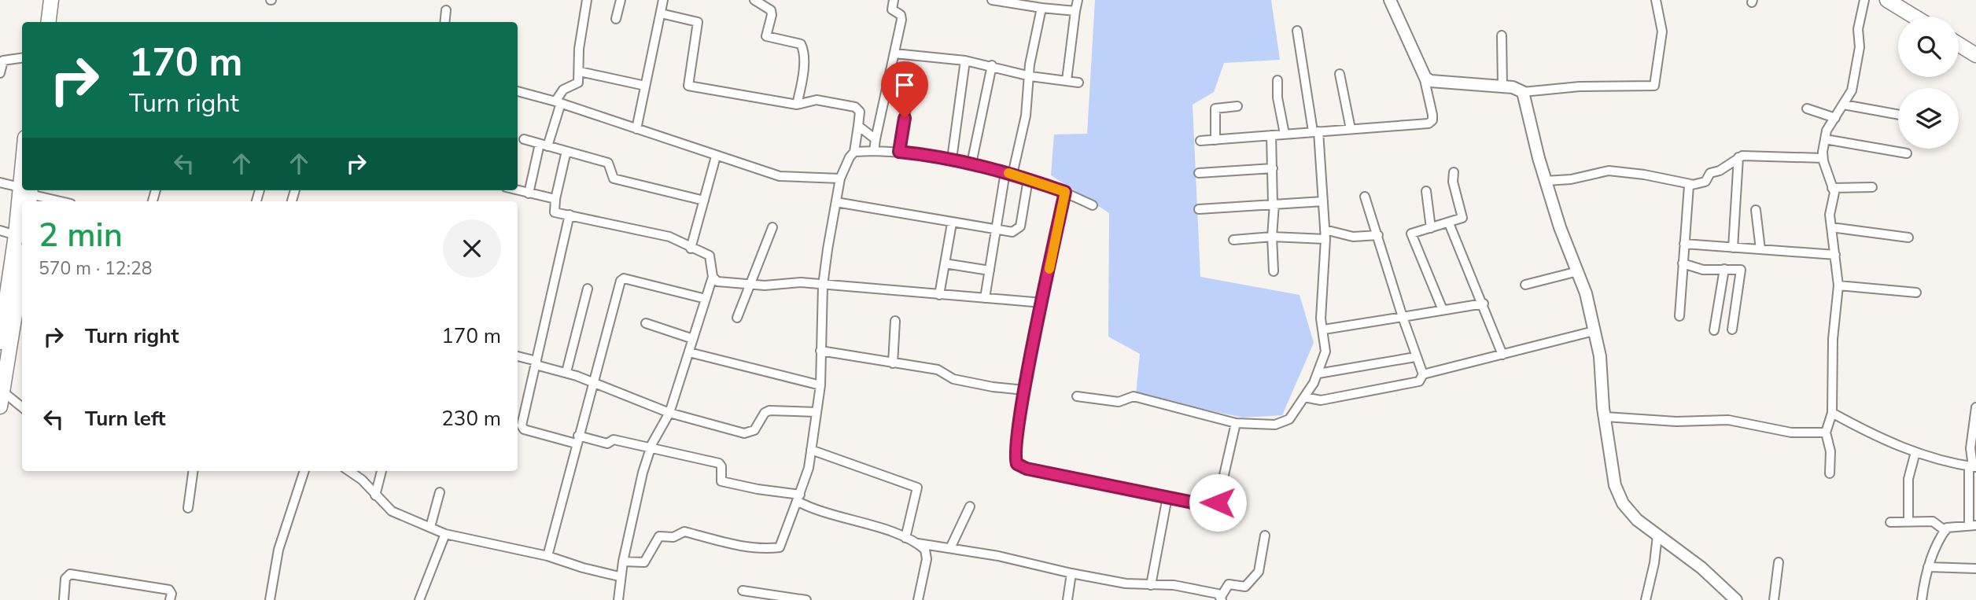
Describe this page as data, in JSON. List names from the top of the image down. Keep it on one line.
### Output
{"page":{"turn":["170 m","Turn right"],"heading":["2 min","570 m · 12:28"],"list":[{"name":"Turn right","value":"170 m"},{"name":"Turn left","value":"230 m"}]}}
